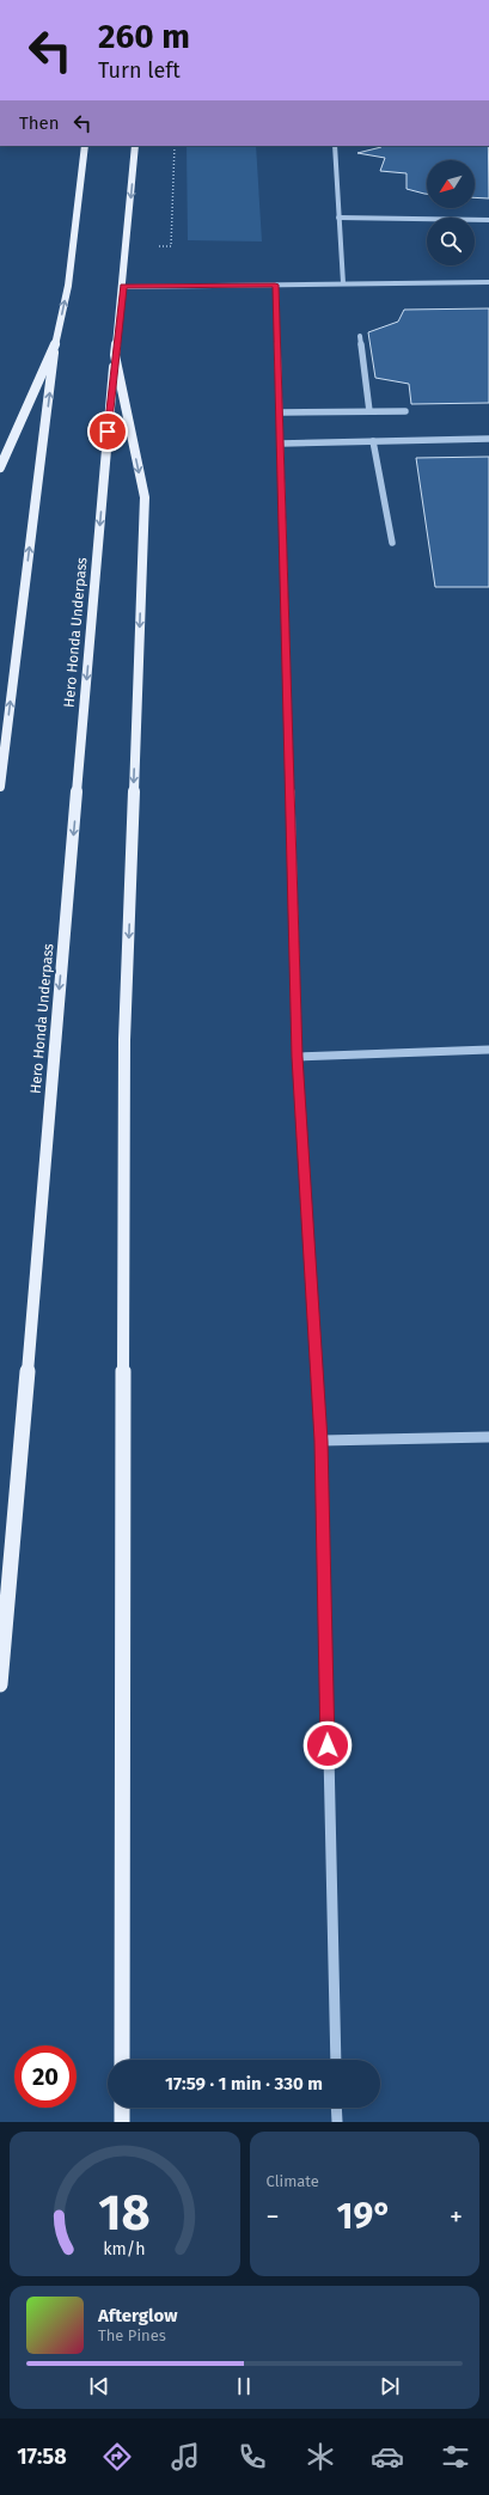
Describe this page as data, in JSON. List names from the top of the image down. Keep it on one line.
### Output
{"streets":{"main road":["Hero Honda Underpass"]},"north":"bottom left","page":{"turn":["260 m","Turn left"],"then":"Then","limit":"20","trip":"17:59 · 1 min · 330 m","tile":"Climate","heat":["−","19°","+"],"song":["Afterglow","The Pines"],"tabs":"17:58","gauge":["18","km/h"]}}
